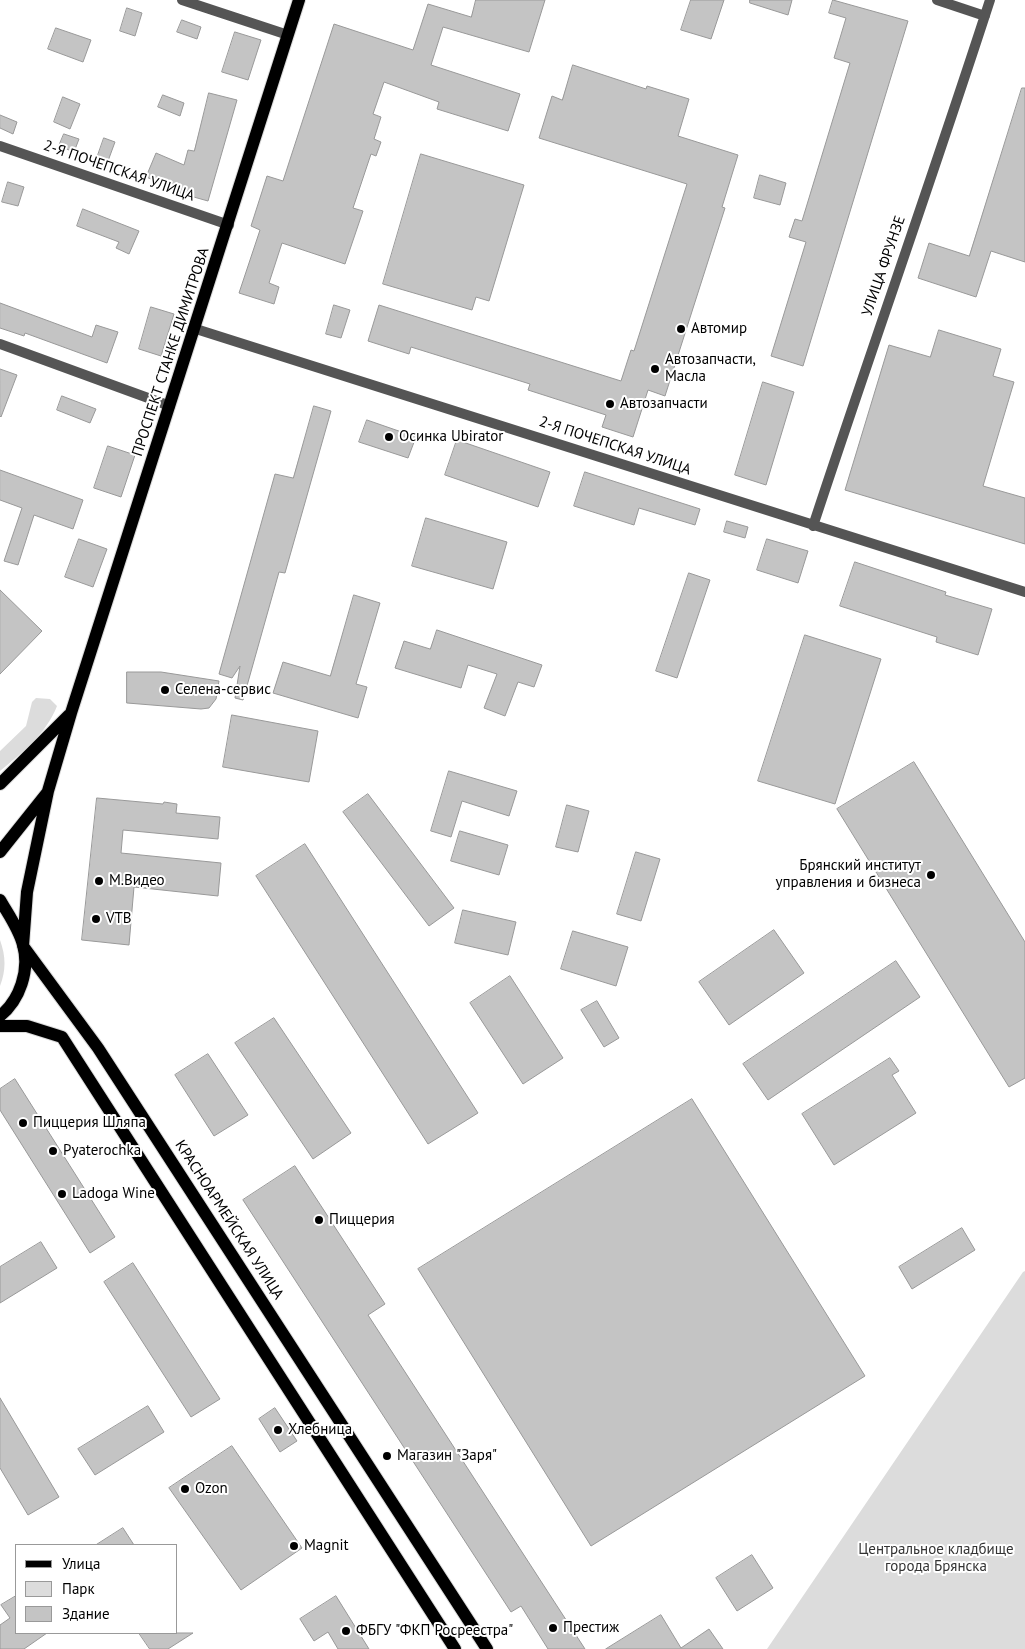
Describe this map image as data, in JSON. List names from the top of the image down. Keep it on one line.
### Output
{"streets":{"main road":["ПРОСПЕКТ СТАНКЕ ДИМИТРОВА","КРАСНОАРМЕЙСКАЯ УЛИЦА"],"street":["2-Я ПОЧЕПСКАЯ УЛИЦА","УЛИЦА ФРУНЗЕ"]},"crossings":[["2-Я ПОЧЕПСКАЯ УЛИЦА","УЛИЦА ФРУНЗЕ"],["2-Я ПОЧЕПСКАЯ УЛИЦА","ПРОСПЕКТ СТАНКЕ ДИМИТРОВА"]],"parks":["Центральное кладбище города Брянска"],"places":["Автомир","Автозапчасти, Масла","Автозапчасти","Осинка Ubirator","Селена-сервис","Брянский институт управления и бизнеса","М.Видео","VTB","Пиццерия Шляпа","Pyaterochka","Ladoga Wine","Пиццерия","Хлебница","Магазин \"Заря\"","Ozon","Magnit","Престиж","ФБГУ \"ФКП Росреестра\""],"legend":["Улица","Парк","Здание"]}
